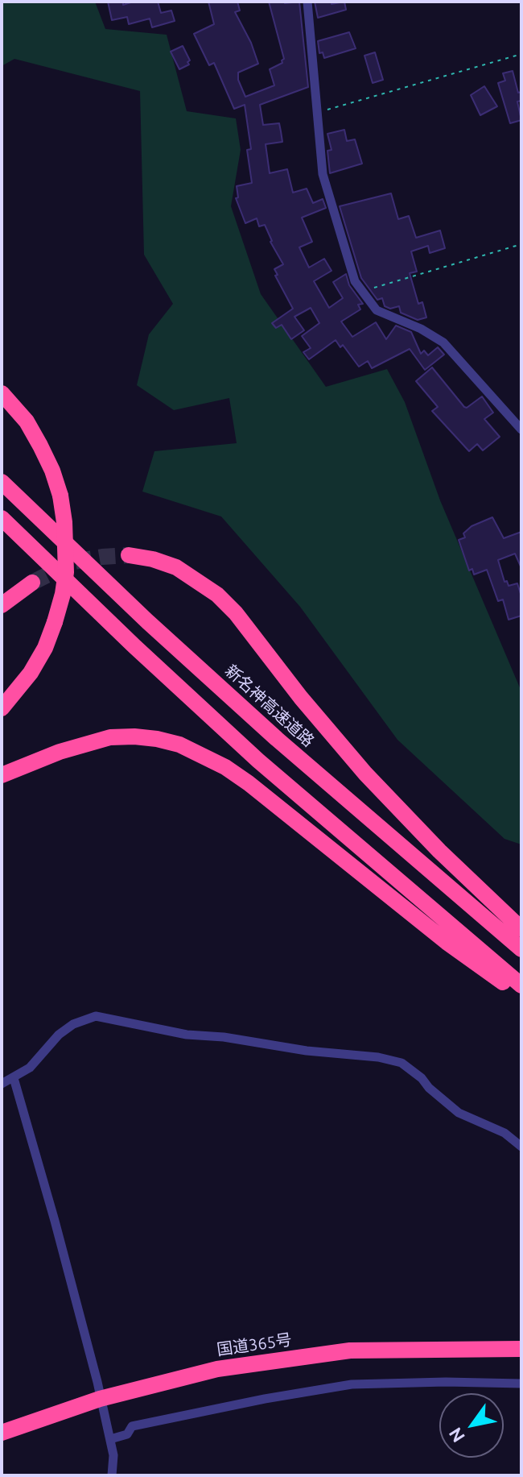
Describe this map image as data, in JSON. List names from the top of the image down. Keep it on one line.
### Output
{"streets":{"highway":["新名神高速道路","国道365号"]},"north":"bottom left"}
